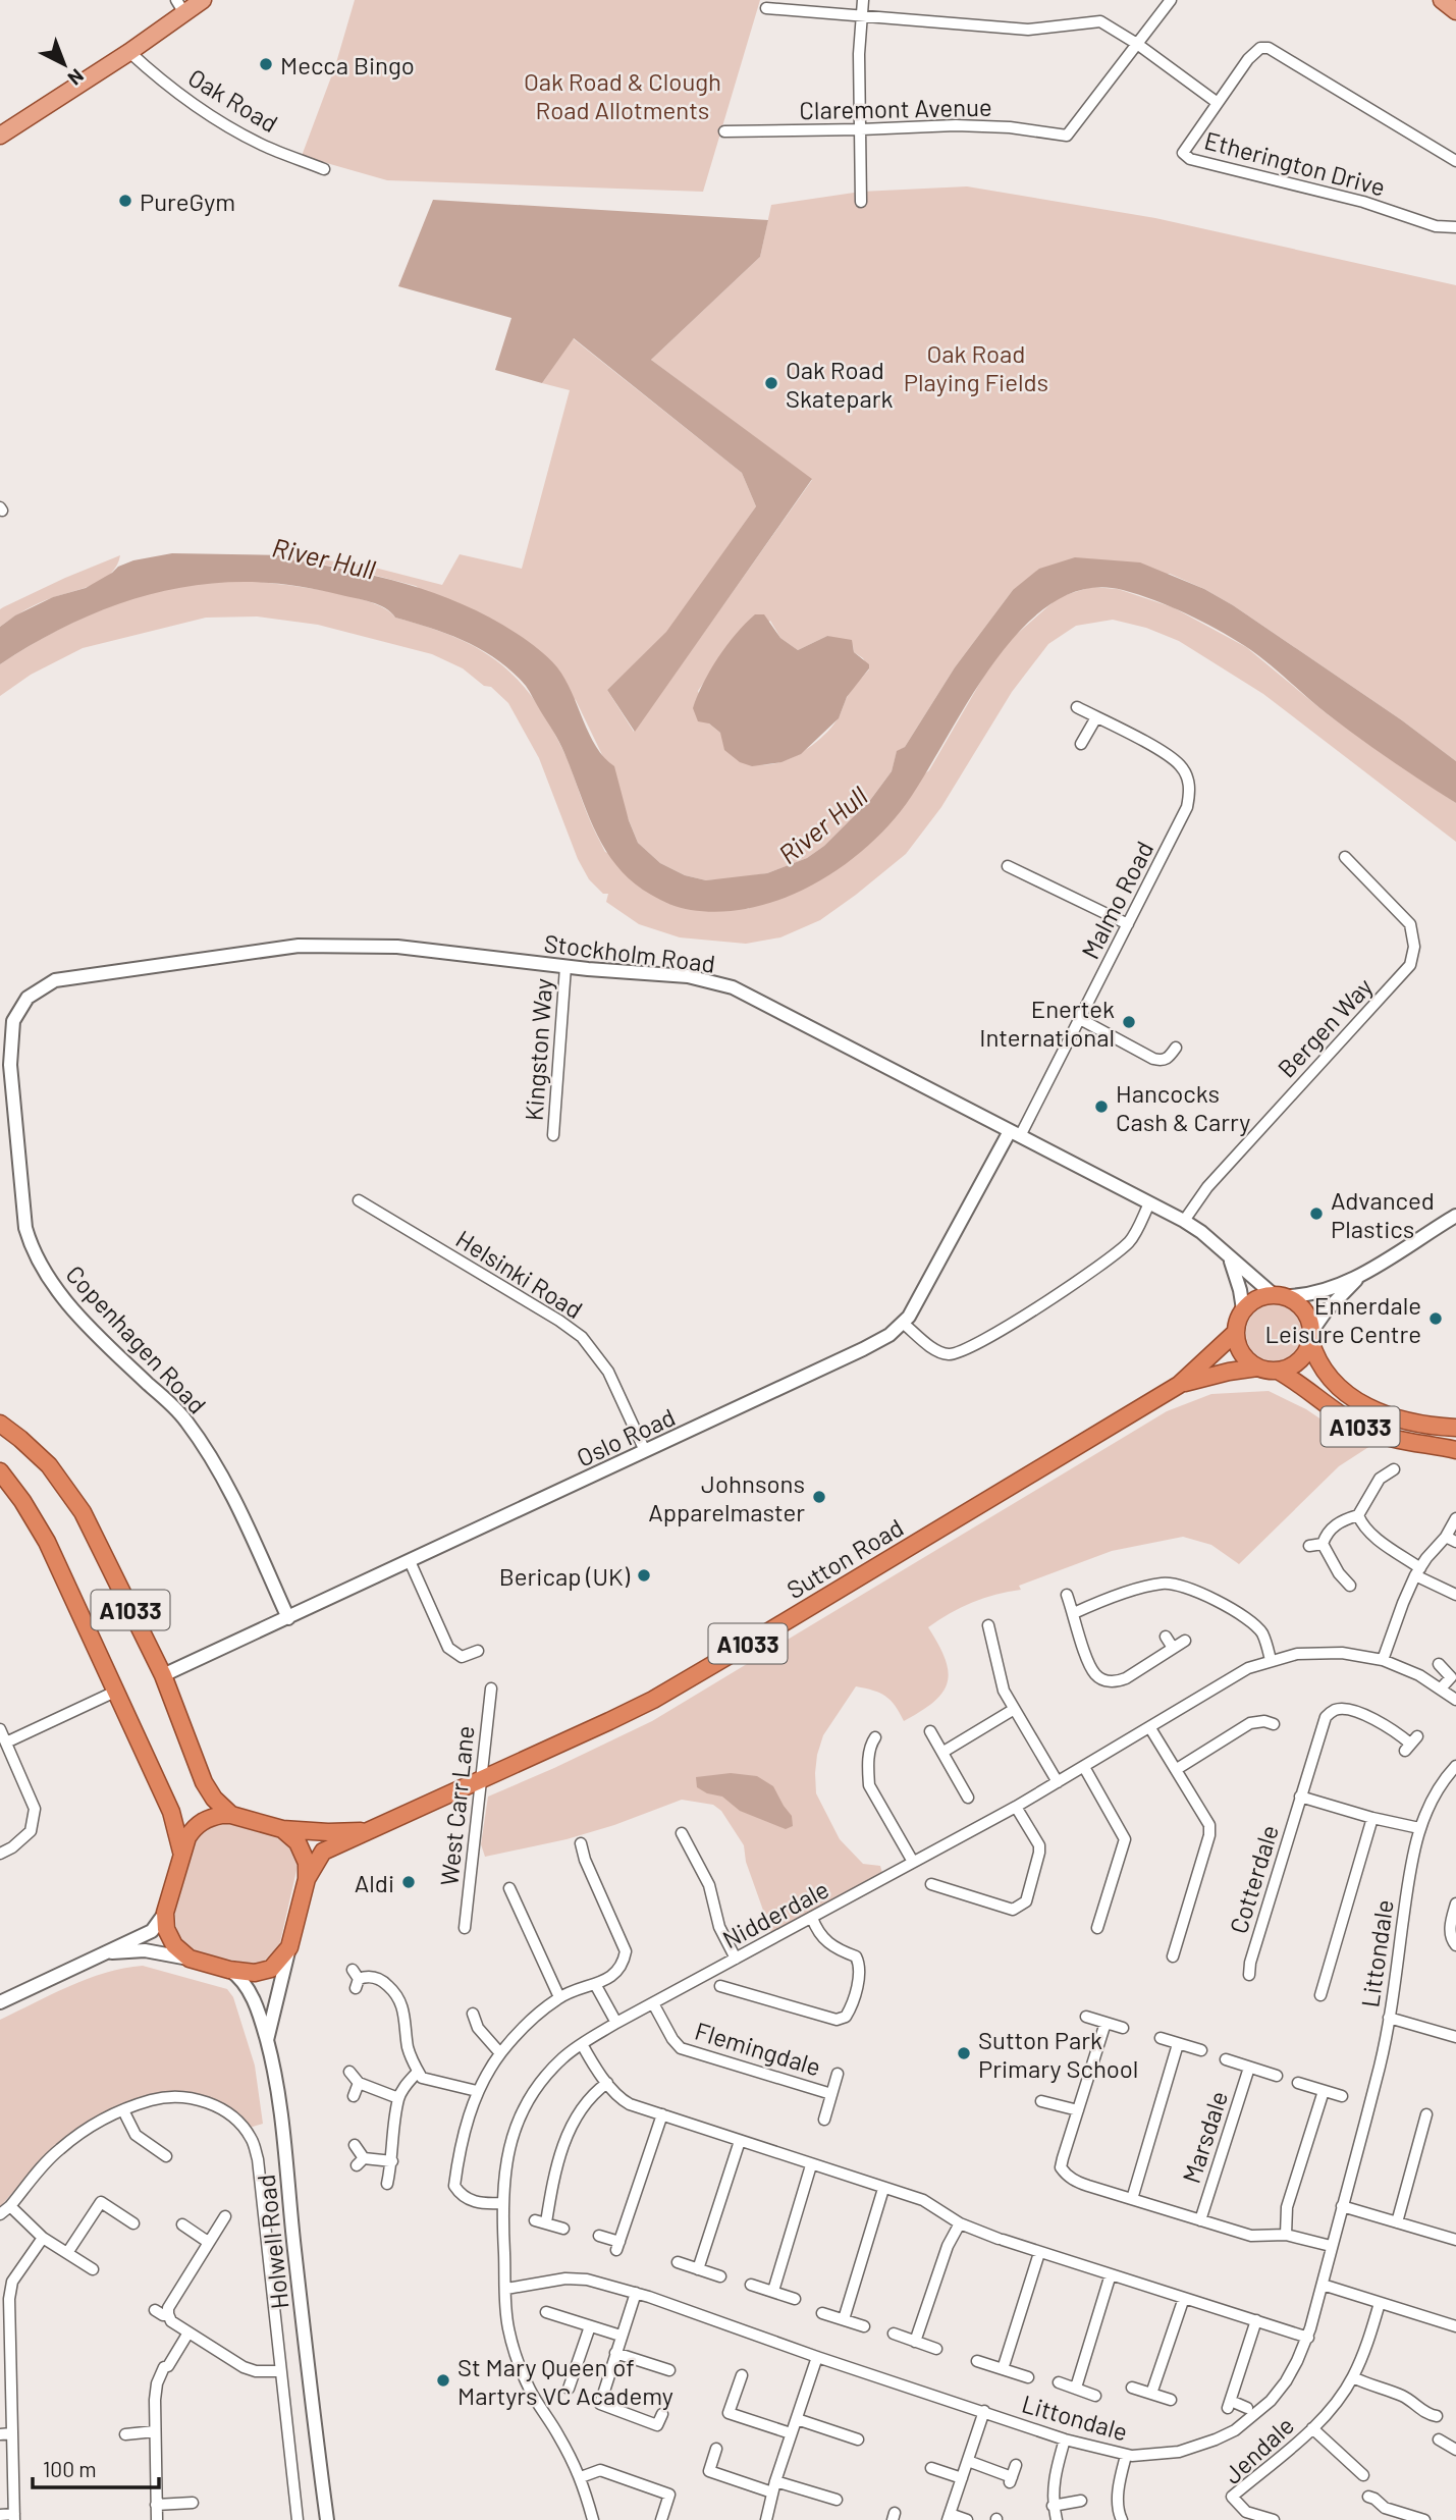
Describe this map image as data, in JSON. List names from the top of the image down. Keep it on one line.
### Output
{"streets":{"highway":["A1033","Sutton Road"],"street":["Oak Road","Claremont Avenue","Etherington Drive","Malmo Road","Stockholm Road","Bergen Way","Kingston Way","Helsinki Road","Copenhagen Road","Oslo Road","West Carr Lane","Cotterdale","Nidderdale","Littondale","Flemingdale","Marsdale","Holwell Road","Jendale"]},"crossings":[["Malmo Road","Stockholm Road"],["Malmo Road","Oslo Road"],["Stockholm Road","Bergen Way"],["Stockholm Road","Kingston Way"],["Stockholm Road","Copenhagen Road"],["Stockholm Road","A1033"],["Stockholm Road","Oslo Road"],["Helsinki Road","Oslo Road"],["Copenhagen Road","Oslo Road"],["A1033","Oslo Road"],["A1033","Sutton Road"],["A1033","Holwell Road"],["Sutton Road","West Carr Lane"],["Nidderdale","Littondale"],["Nidderdale","Flemingdale"],["Littondale","Marsdale"]],"water":["River Hull"],"parks":["Oak Road & Clough Road Allotments","Oak Road Playing Fields"],"places":["Mecca Bingo","PureGym","Oak Road Skatepark","Enertek International","Hancocks Cash & Carry","Advanced Plastics","Ennerdale Leisure Centre","Johnsons Apparelmaster","Bericap (UK)","Aldi","Sutton Park Primary School","St Mary Queen of Martyrs VC Academy"],"scale_bar":"100 m","north":"bottom right"}
